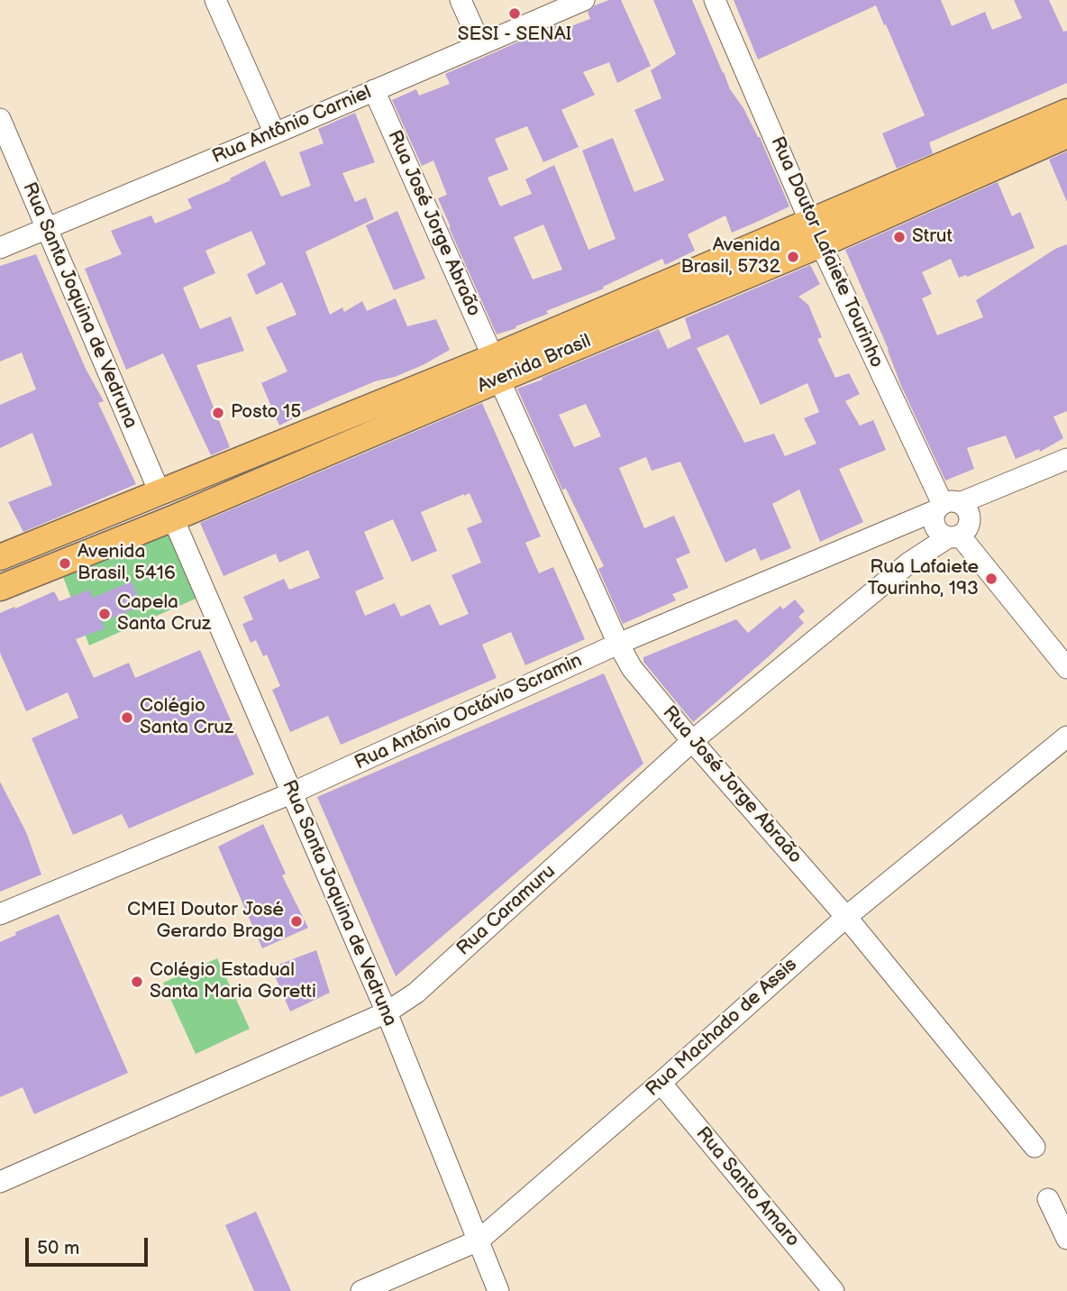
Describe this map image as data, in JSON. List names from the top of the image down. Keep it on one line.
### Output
{"streets":{"main road":["Avenida Brasil"],"street":["Rua Antônio Carniel","Rua José Jorge Abraão","Rua Doutor Lafaiete Tourinho","Rua Santa Joquina de Vedruna","Rua Antônio Octávio Scramin","Rua Caramuru","Rua Machado de Assis","Rua Santo Amaro"]},"crossings":[["Rua Antônio Carniel","Rua José Jorge Abraão"],["Rua Antônio Carniel","Rua Santa Joquina de Vedruna"],["Rua José Jorge Abraão","Avenida Brasil"],["Rua José Jorge Abraão","Rua Antônio Octávio Scramin"],["Rua José Jorge Abraão","Rua Caramuru"],["Rua José Jorge Abraão","Rua Machado de Assis"],["Rua Doutor Lafaiete Tourinho","Avenida Brasil"],["Rua Doutor Lafaiete Tourinho","Rua Antônio Octávio Scramin"],["Rua Santa Joquina de Vedruna","Avenida Brasil"],["Rua Santa Joquina de Vedruna","Rua Antônio Octávio Scramin"],["Rua Santa Joquina de Vedruna","Rua Caramuru"],["Rua Santa Joquina de Vedruna","Rua Machado de Assis"],["Rua Antônio Octávio Scramin","Rua Caramuru"],["Rua Machado de Assis","Rua Santo Amaro"]],"places":["SESI - SENAI","Strut","Avenida Brasil, 5732","Posto 15","Avenida Brasil, 5416","Rua Lafaiete Tourinho, 193","Capela Santa Cruz","Colégio Santa Cruz","CMEI Doutor José Gerardo Braga","Colégio Estadual Santa Maria Goretti"],"scale_bar":"50 m"}
